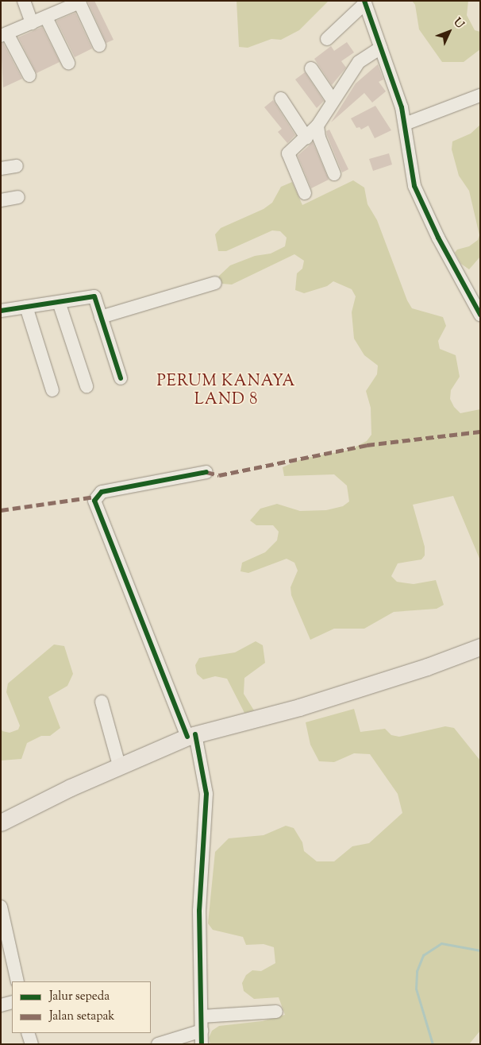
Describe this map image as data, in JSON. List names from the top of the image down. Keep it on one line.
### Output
{"districts":["PERUM KANAYA LAND 8"],"legend":["Jalur sepeda","Jalan setapak"],"north":"top right"}
